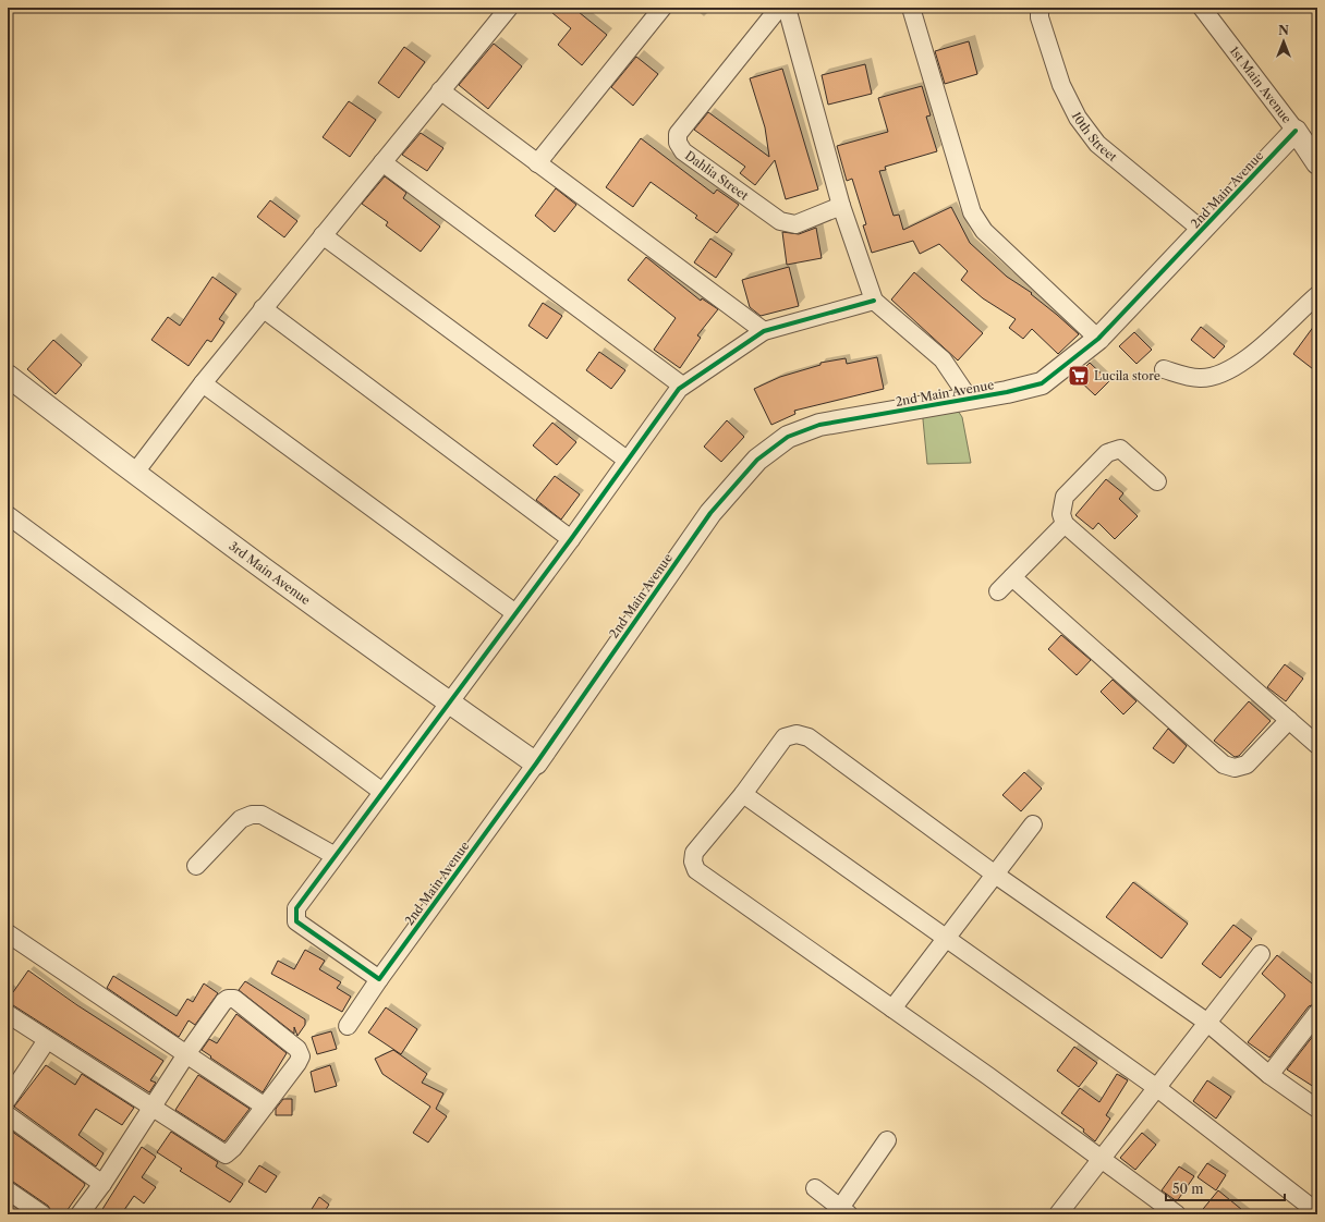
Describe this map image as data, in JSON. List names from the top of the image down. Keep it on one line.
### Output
{"streets":{"street":["1st Main Avenue","10th Street","Dahlia Street","2nd Main Avenue","3rd Main Avenue"]},"crossings":[["1st Main Avenue","2nd Main Avenue"],["10th Street","2nd Main Avenue"],["2nd Main Avenue","3rd Main Avenue"]],"places":{"supermarket":["Lucila store"]},"scale_bar":"50 m","north":"top"}
